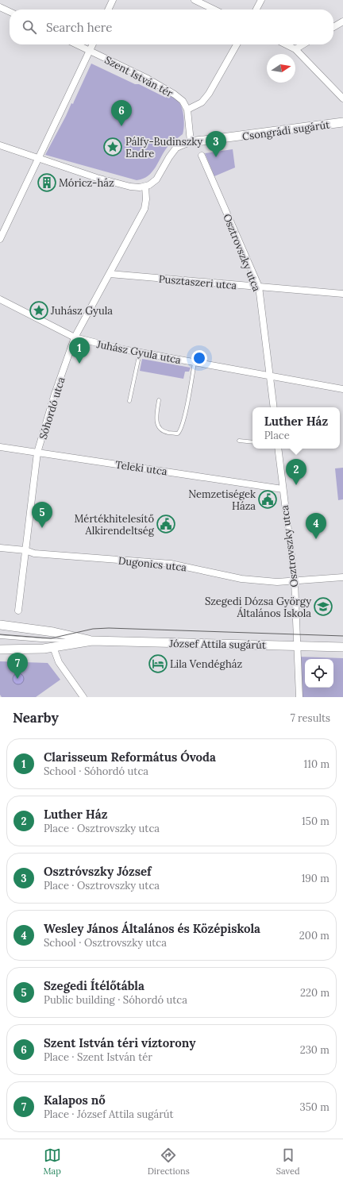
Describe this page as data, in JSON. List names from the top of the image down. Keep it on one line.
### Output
{"streets":{"street":["Szent István tér","Csongrádi sugárút","Osztrovszky utca","Pusztaszeri utca","Juhász Gyula utca","Sóhordó utca","Teleki utca","Dugonics utca","József Attila sugárút"]},"crossings":[["Osztrovszky utca","Pusztaszeri utca"],["Osztrovszky utca","Juhász Gyula utca"],["Osztrovszky utca","Teleki utca"],["Osztrovszky utca","Dugonics utca"],["Osztrovszky utca","József Attila sugárút"],["Pusztaszeri utca","Sóhordó utca"],["Juhász Gyula utca","Sóhordó utca"],["Sóhordó utca","Teleki utca"],["Sóhordó utca","Dugonics utca"]],"places":{"place":["Pálfy-Budinszky Endre","Juhász Gyula"],"building":["Móricz-ház"],"public building":["Nemzetiségek Háza","Mértékhitelesítő Alkirendeltség"],"school or university":["Szegedi Dózsa György Általános Iskola"],"hotel":["Lila Vendégház"]},"north":"right","page":{"search":"Search here","pins":["6","3","1","2","5","4","7"],"popup":["Luther Ház","Place"],"heading":["Nearby","7 results"],"list":[{"mark":"1","name":"Clarisseum Református Óvoda","note":"School · Sóhordó utca","value":"110 m"},{"mark":"2","name":"Luther Ház","note":"Place · Osztrovszky utca","value":"150 m"},{"mark":"3","name":"Osztróvszky József","note":"Place · Osztrovszky utca","value":"190 m"},{"mark":"4","name":"Wesley János Általános és Középiskola","note":"School · Osztrovszky utca","value":"200 m"},{"mark":"5","name":"Szegedi Ítélőtábla","note":"Public building · Sóhordó utca","value":"220 m"},{"mark":"6","name":"Szent István téri víztorony","note":"Place · Szent István tér","value":"230 m"},{"mark":"7","name":"Kalapos nő","note":"Place · József Attila sugárút","value":"350 m"}],"nav":["Map","Directions","Saved"]}}
